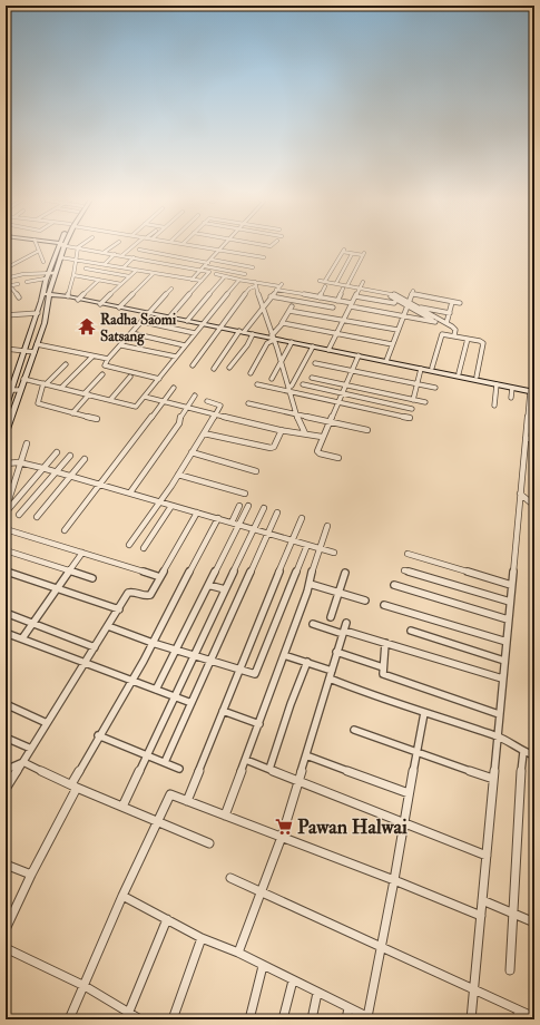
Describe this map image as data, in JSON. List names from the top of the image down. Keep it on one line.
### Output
{"places":{"temple":["Radha Saomi Satsang"],"supermarket":["Pawan Halwai"]}}
